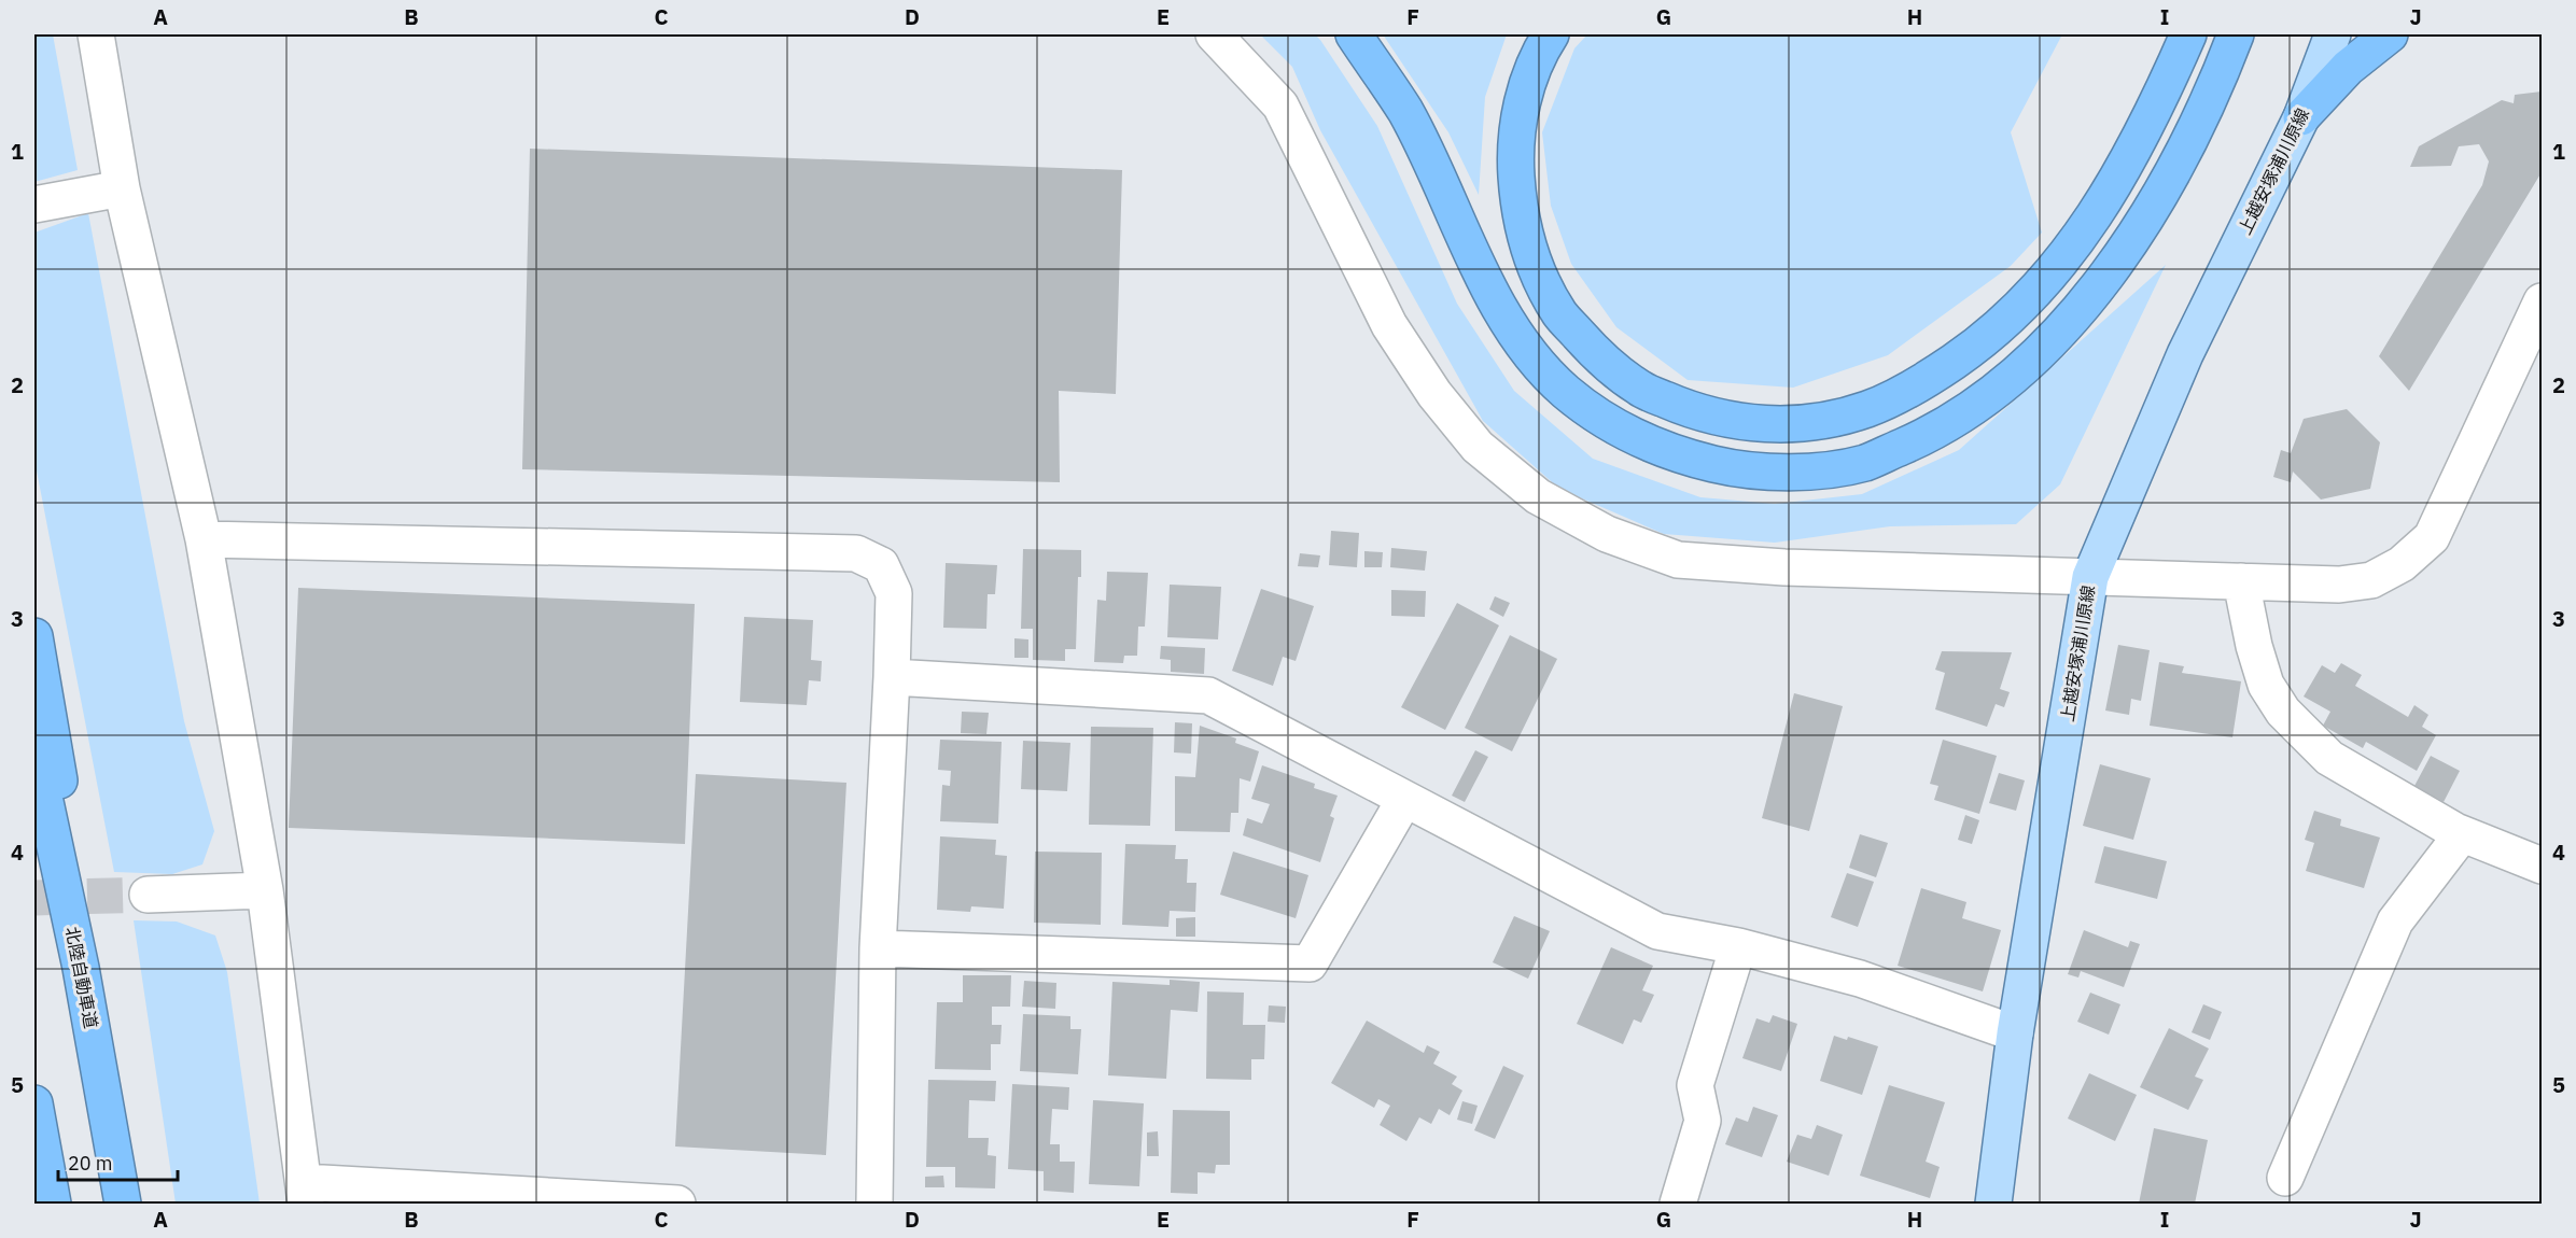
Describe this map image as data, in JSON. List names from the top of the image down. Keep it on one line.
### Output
{"streets":{"highway":["北陸自動車道"],"main road":["上越安塚浦川原線"]},"scale_bar":"20 m","grid":{"columns":["A","B","C","D","E","F","G","H","I","J"],"rows":["1","2","3","4","5"]}}
